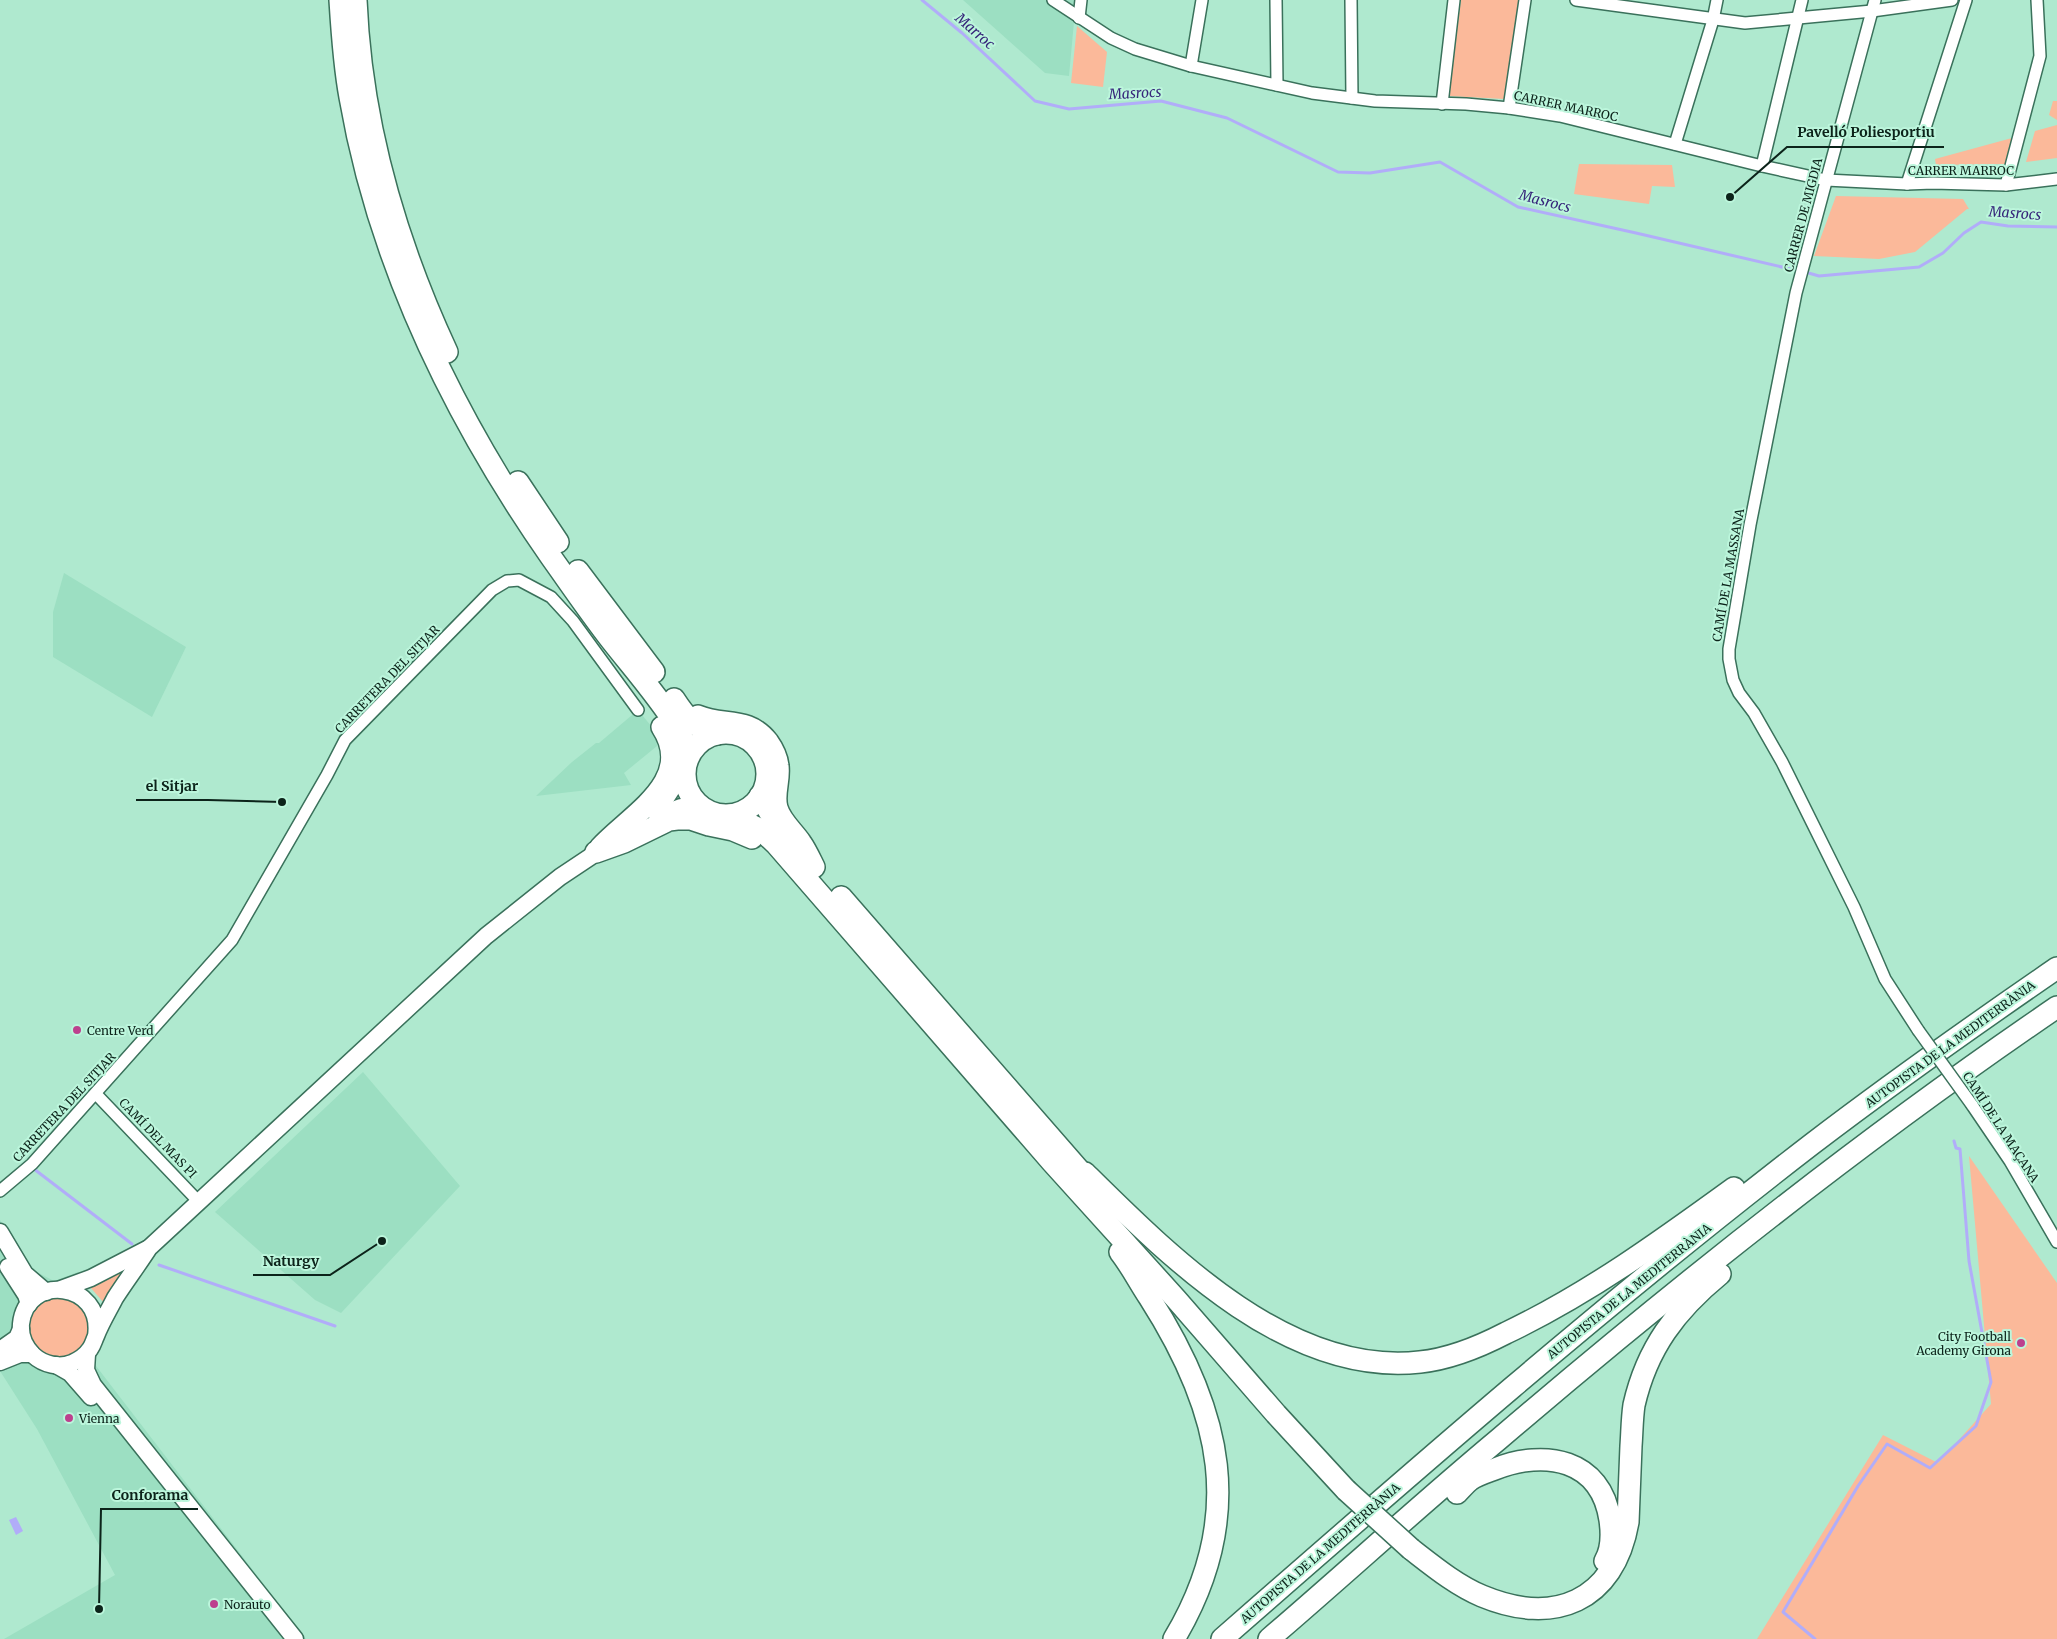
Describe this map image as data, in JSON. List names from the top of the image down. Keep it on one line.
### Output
{"streets":{"highway":["AUTOPISTA DE LA MEDITERRÀNIA"],"street":["CARRER MARROC","CARRER DE MIGDIA","CAMÍ DE LA MASSANA","CARRETERA DEL SITJAR","CAMÍ DE LA MAÇANA","CAMÍ DEL MAS PI"]},"crossings":[["CARRER MARROC","CARRER DE MIGDIA"],["CARRER DE MIGDIA","CAMÍ DE LA MASSANA"],["CAMÍ DE LA MASSANA","CAMÍ DE LA MAÇANA"],["CARRETERA DEL SITJAR","CAMÍ DEL MAS PI"]],"water":["Marroc","Masrocs"],"places":["Pavelló Poliesportiu","el Sitjar","Centre Verd","Naturgy","City Football Academy Girona","Vienna","Norauto","Conforama"]}
